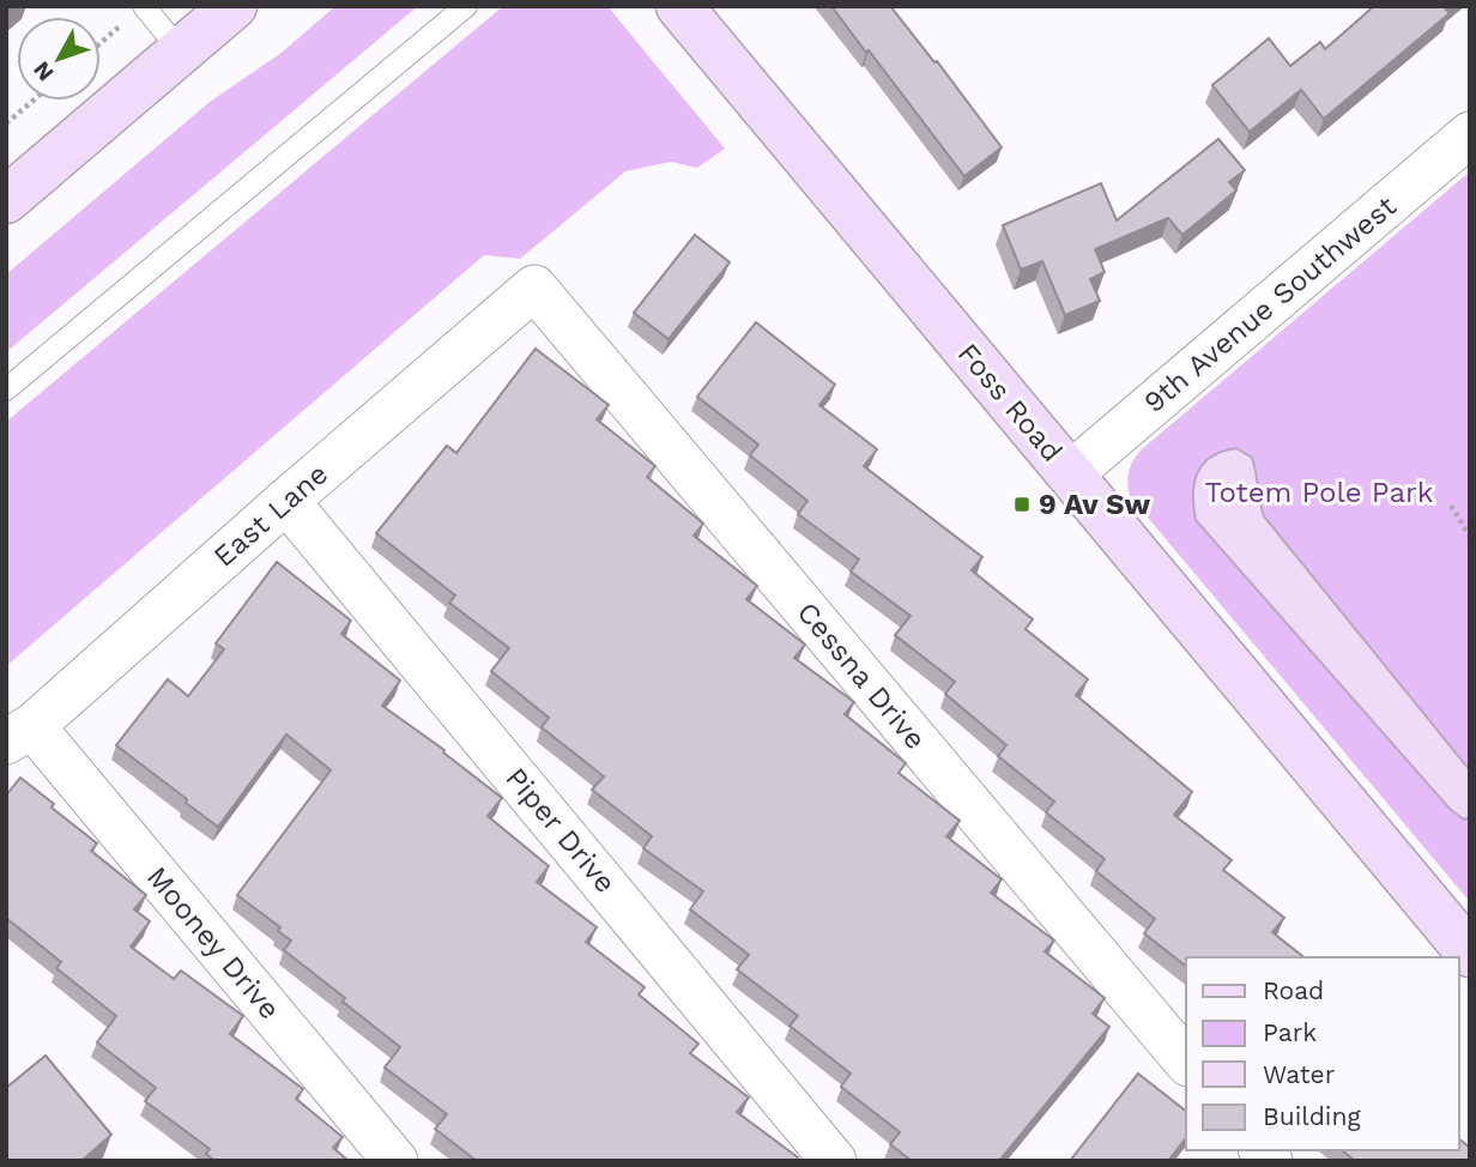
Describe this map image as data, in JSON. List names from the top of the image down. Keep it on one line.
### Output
{"streets":{"street":["9th Avenue Southwest","Foss Road","East Lane","Cessna Drive","Piper Drive","Mooney Drive"]},"crossings":[["9th Avenue Southwest","Foss Road"],["East Lane","Cessna Drive"],["East Lane","Piper Drive"],["East Lane","Mooney Drive"]],"parks":["Totem Pole Park"],"places":{"transit":["9 Av Sw"]},"legend":["Road","Park","Water","Building"],"north":"bottom left"}
